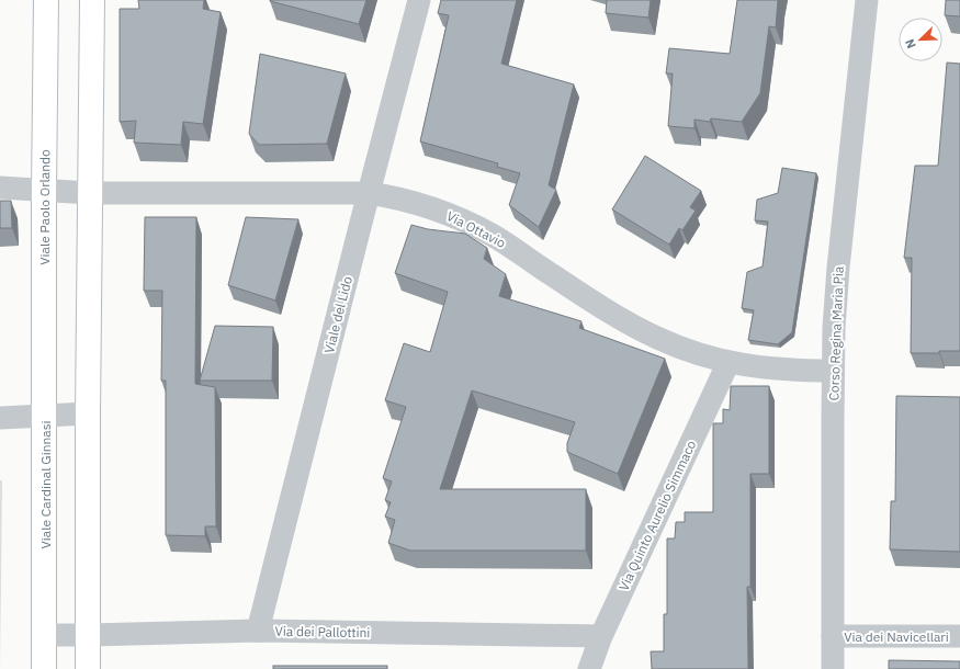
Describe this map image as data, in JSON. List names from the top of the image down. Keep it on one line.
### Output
{"streets":{"street":["Viale Paolo Orlando","Via Ottavio","Viale del Lido","Corso Regina Maria Pia","Viale Cardinal Ginnasi","Via Quinto Aurelio Simmaco","Via dei Pallottini","Via dei Navicellari"]},"crossings":[["Viale Paolo Orlando","Via Ottavio"],["Viale Paolo Orlando","Viale Cardinal Ginnasi"],["Via Ottavio","Viale del Lido"],["Via Ottavio","Corso Regina Maria Pia"],["Via Ottavio","Via Quinto Aurelio Simmaco"],["Viale del Lido","Via dei Pallottini"],["Corso Regina Maria Pia","Via dei Navicellari"],["Viale Cardinal Ginnasi","Via dei Pallottini"],["Via Quinto Aurelio Simmaco","Via dei Pallottini"]],"north":"bottom left"}
